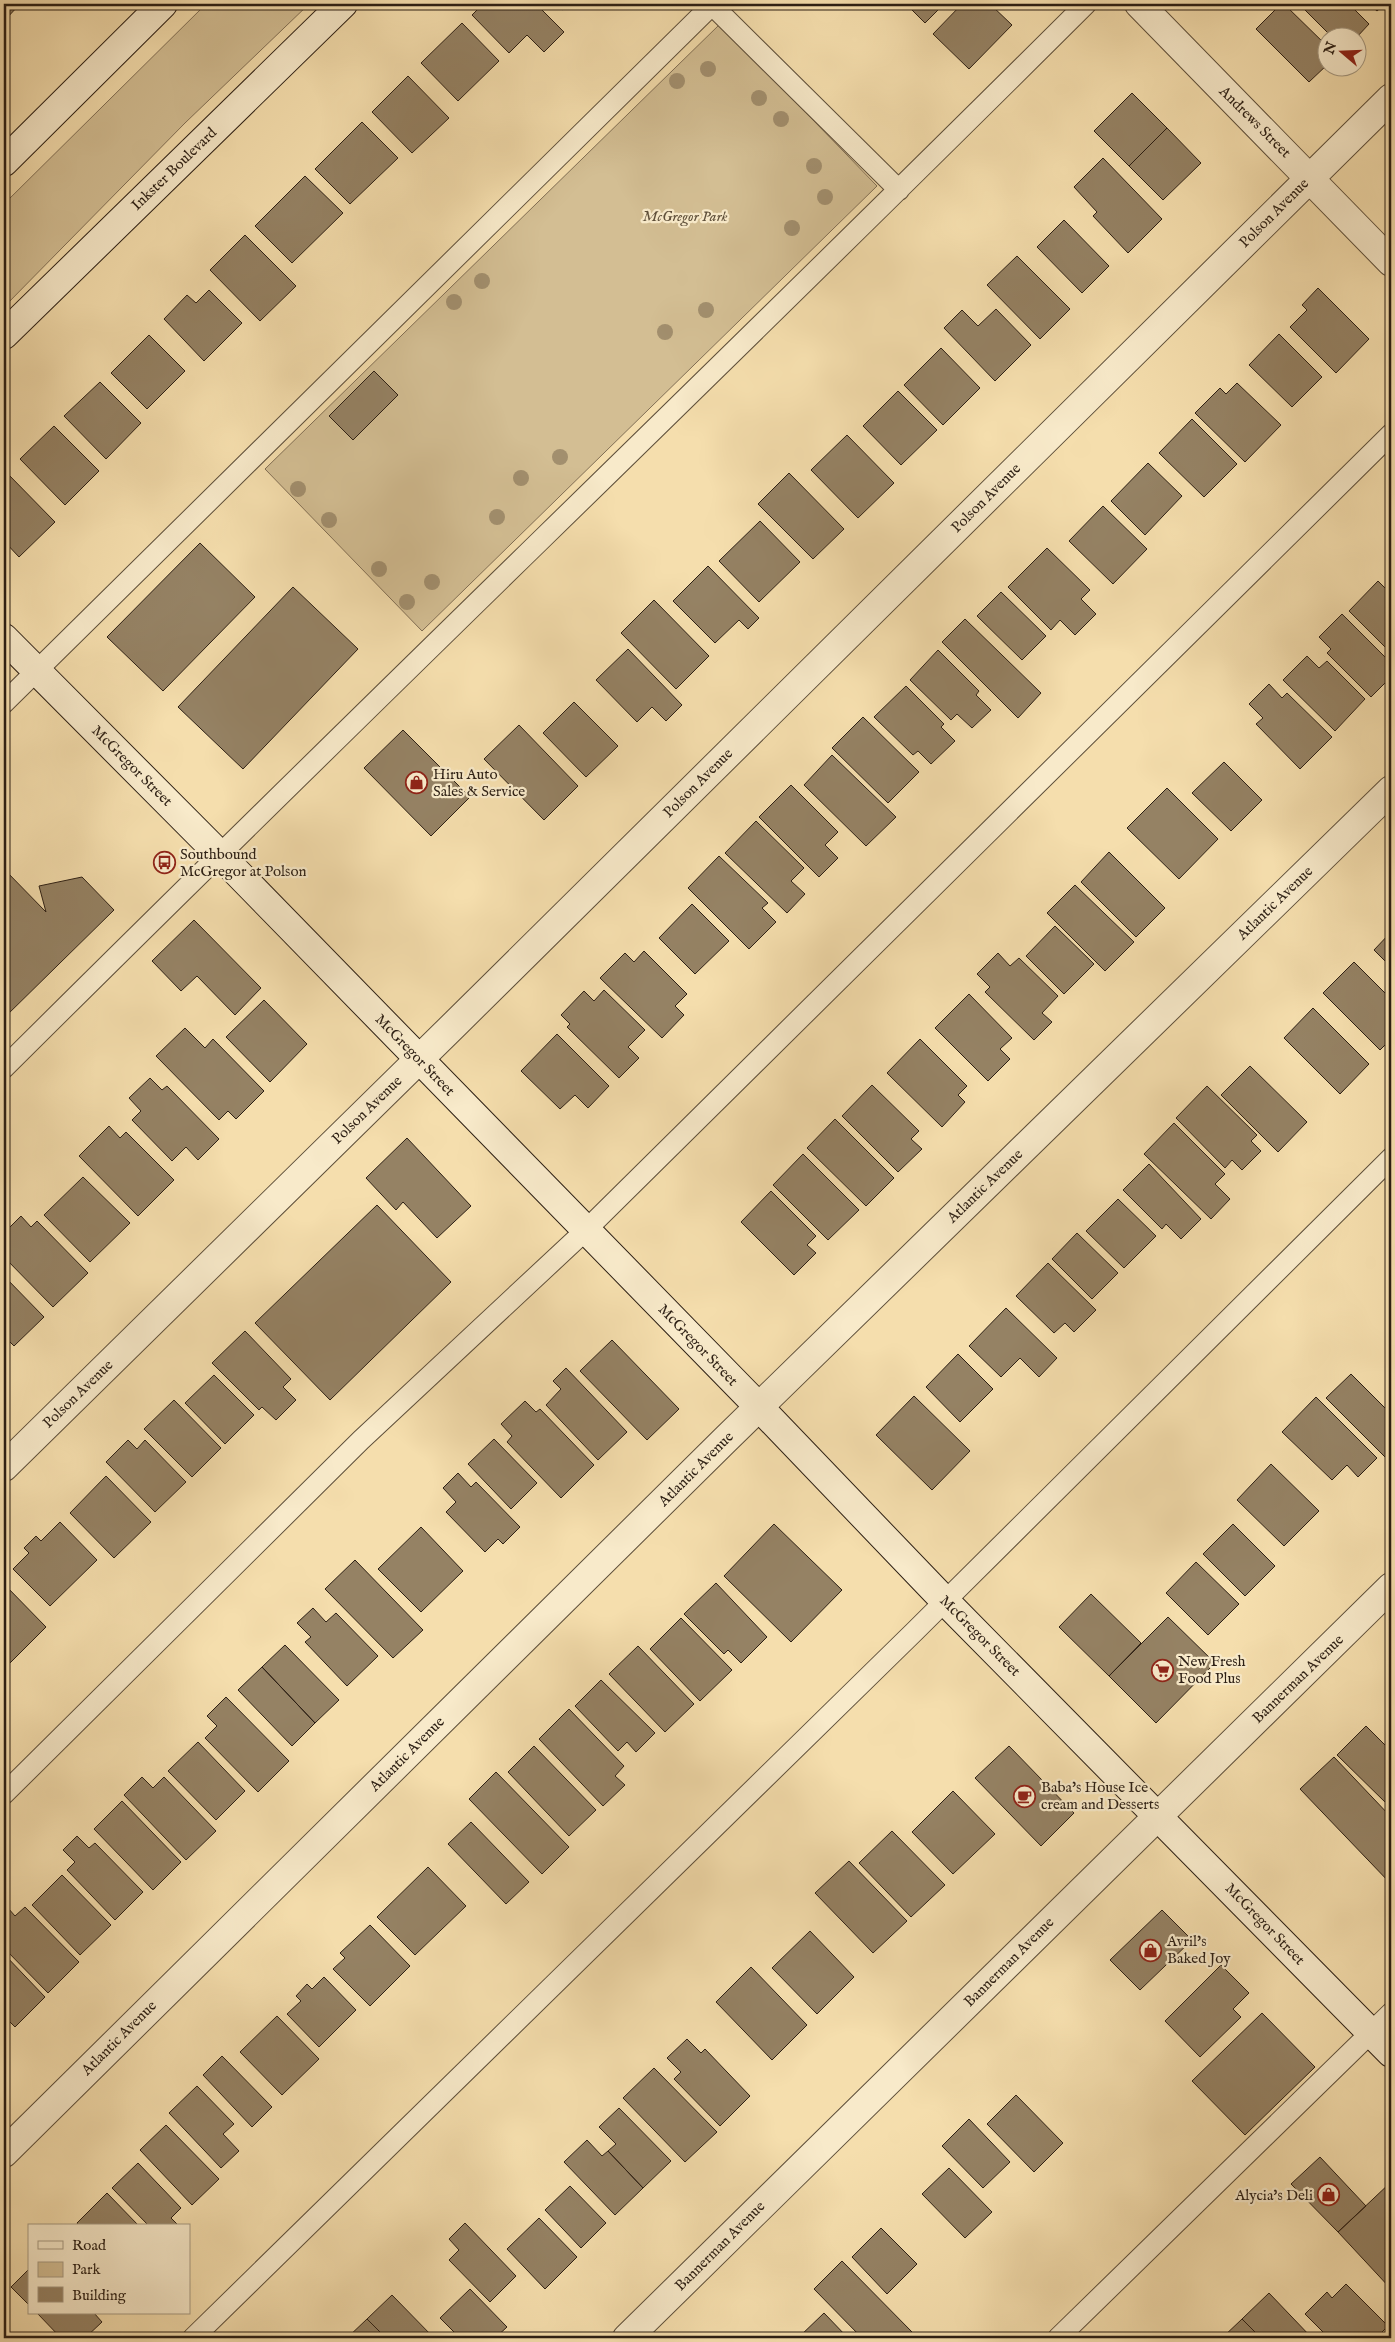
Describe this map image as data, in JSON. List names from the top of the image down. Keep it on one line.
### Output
{"streets":{"street":["Andrews Street","Inkster Boulevard","Polson Avenue","McGregor Street","Atlantic Avenue","Bannerman Avenue"]},"crossings":[["Andrews Street","Polson Avenue"],["Polson Avenue","McGregor Street"],["McGregor Street","Atlantic Avenue"],["McGregor Street","Bannerman Avenue"]],"parks":["McGregor Park"],"places":{"shop":["Hiru Auto Sales & Service","Avril's Baked Joy","Alycia's Deli"],"bus stop":["Southbound McGregor at Polson"],"supermarket":["New Fresh Food Plus"],"cafe":["Baba's House Ice cream and Desserts"]},"legend":["Road","Park","Building"],"north":"left"}
